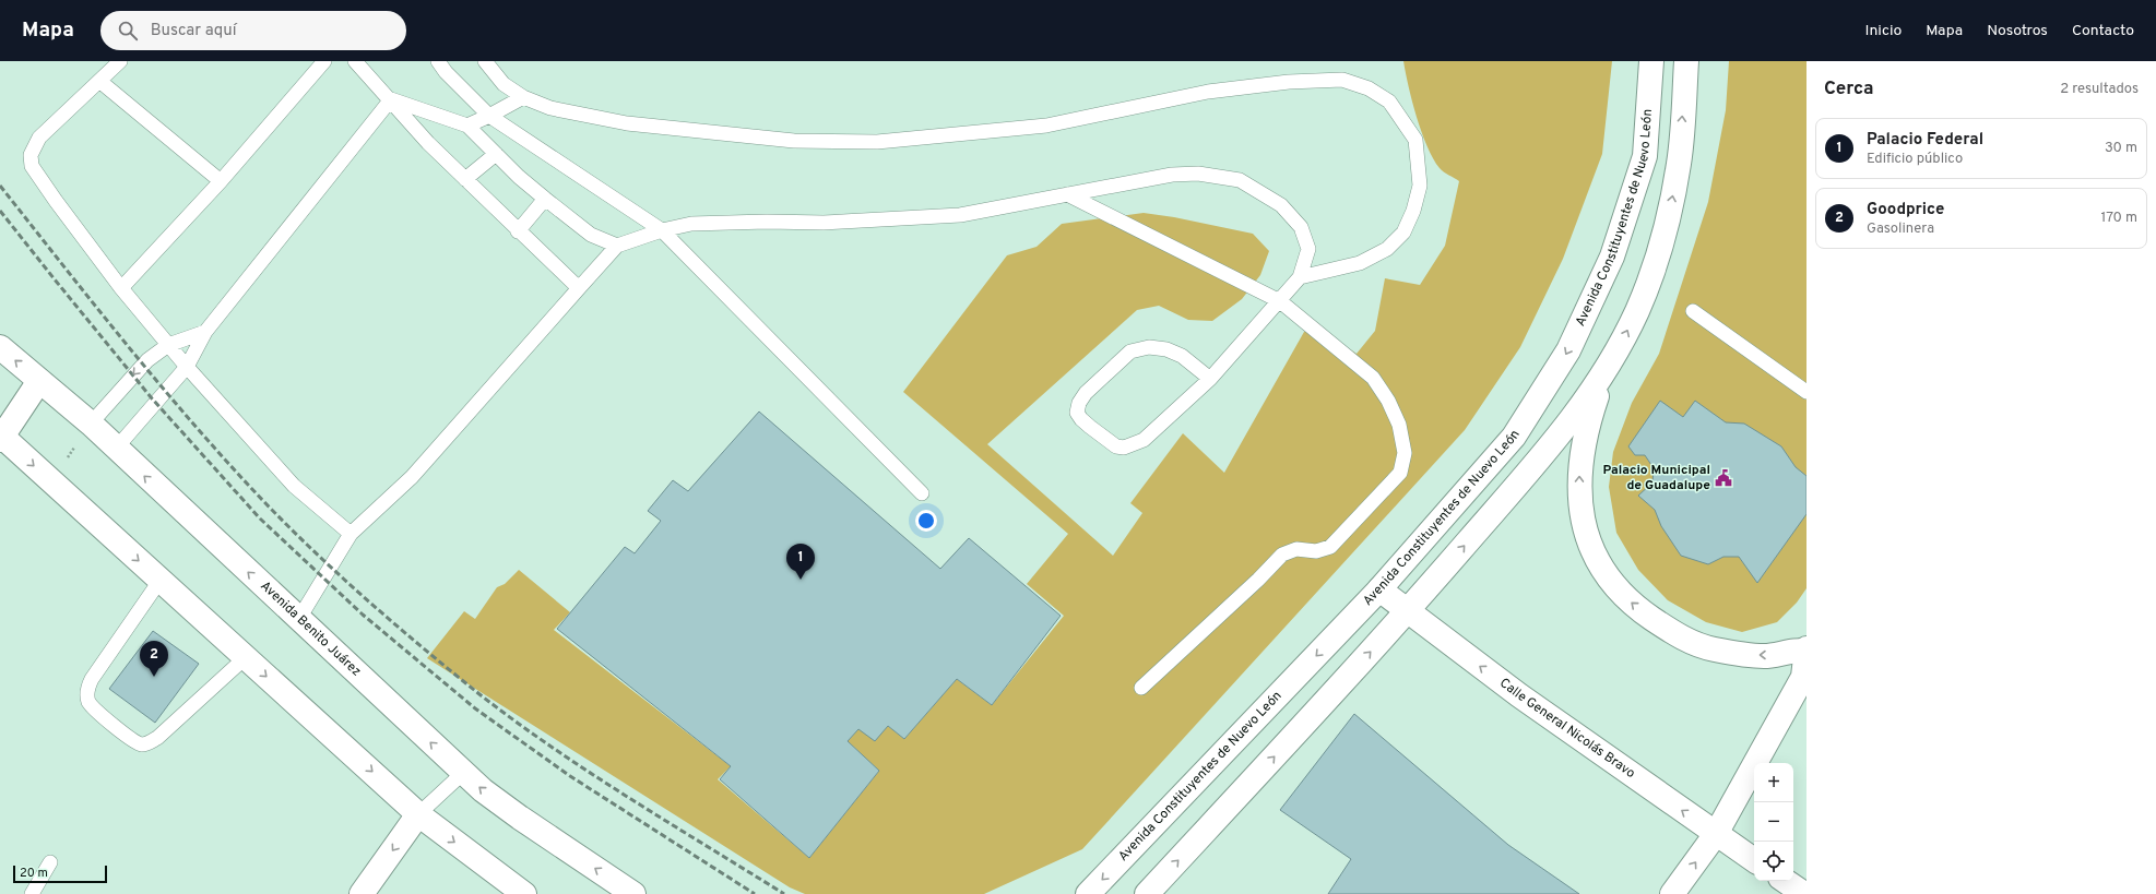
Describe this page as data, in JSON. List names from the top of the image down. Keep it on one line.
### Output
{"streets":{"main road":["Avenida Constituyentes de Nuevo León","Avenida Benito Juárez","Calle General Nicolás Bravo"]},"crossings":[["Avenida Constituyentes de Nuevo León","Calle General Nicolás Bravo"]],"one_way":["Calle General Nicolás Bravo"],"places":{"public building":["Palacio Municipal de Guadalupe"]},"scale_bar":"20 m","page":{"header":"Mapa","search":"Buscar aquí","nav":["Inicio","Mapa","Nosotros","Contacto"],"heading":["Cerca","2 resultados"],"list":[{"mark":"1","name":"Palacio Federal","note":"Edificio público","value":"30 m"},{"mark":"2","name":"Goodprice","note":"Gasolinera","value":"170 m"}],"pins":["1","2"],"map_buttons":["+","−"],"scale":"20 m"}}
